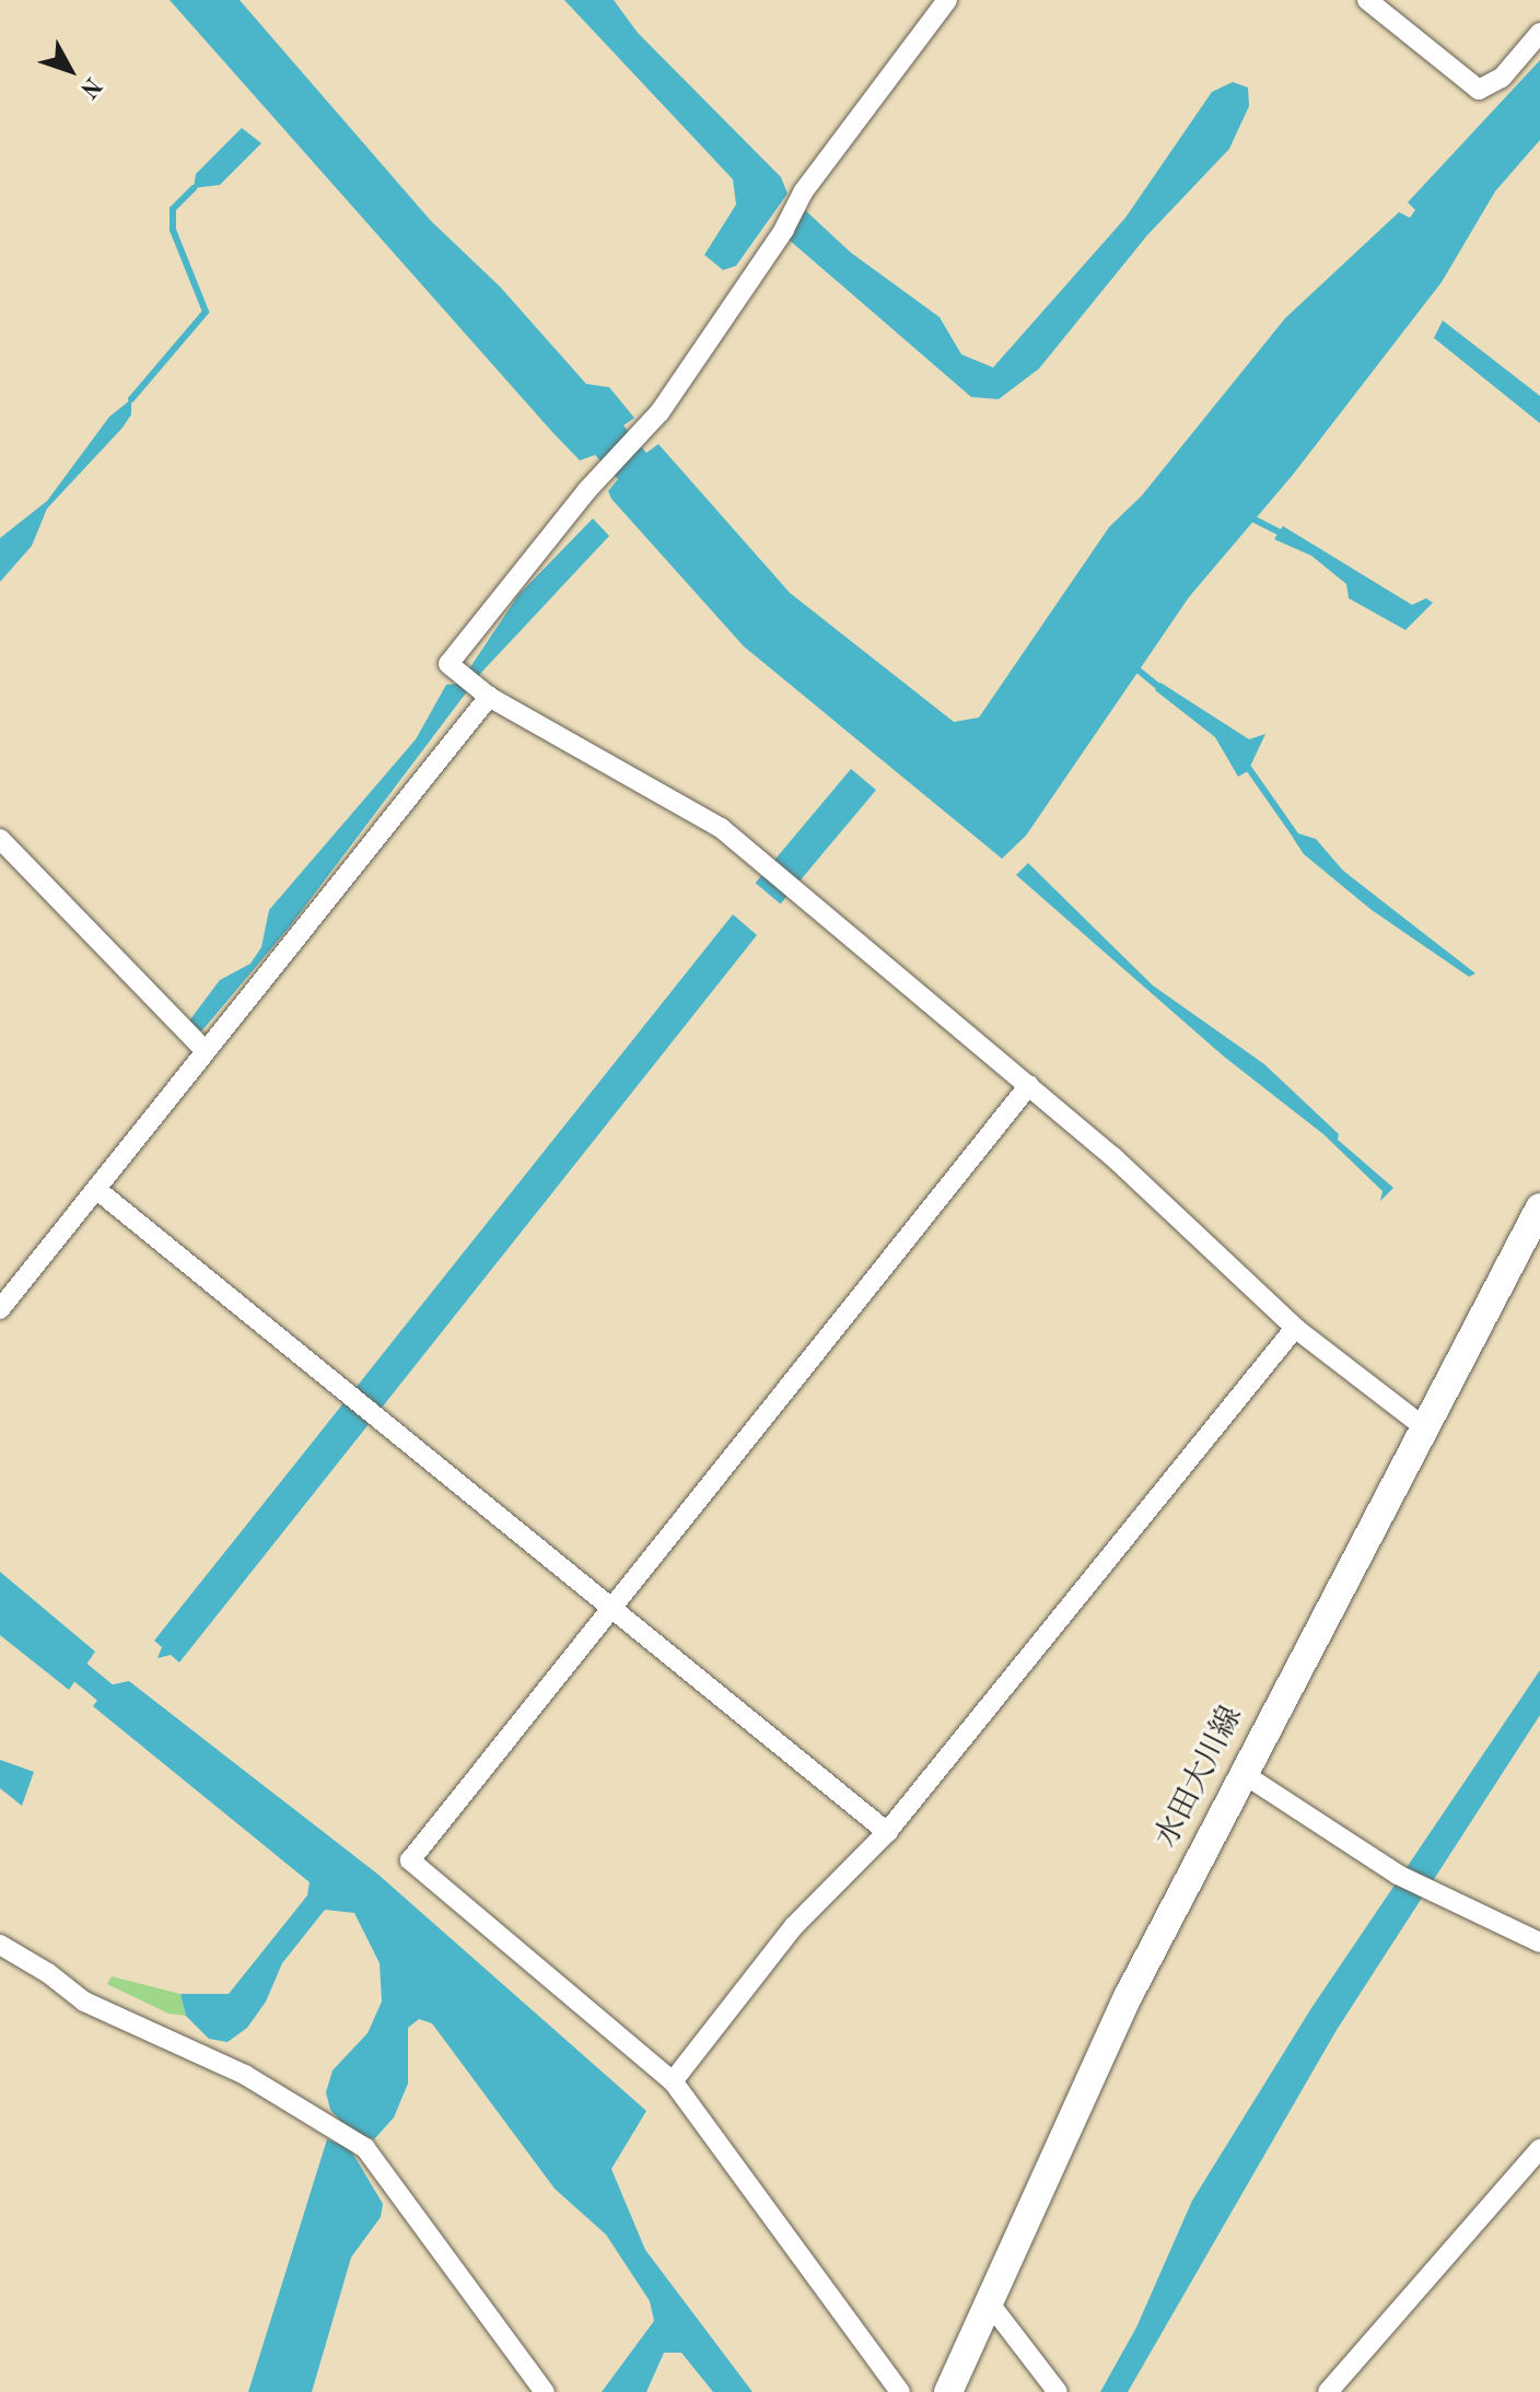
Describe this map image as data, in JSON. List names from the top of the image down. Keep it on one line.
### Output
{"streets":{"main road":["水田大川線"]},"north":"bottom right"}
